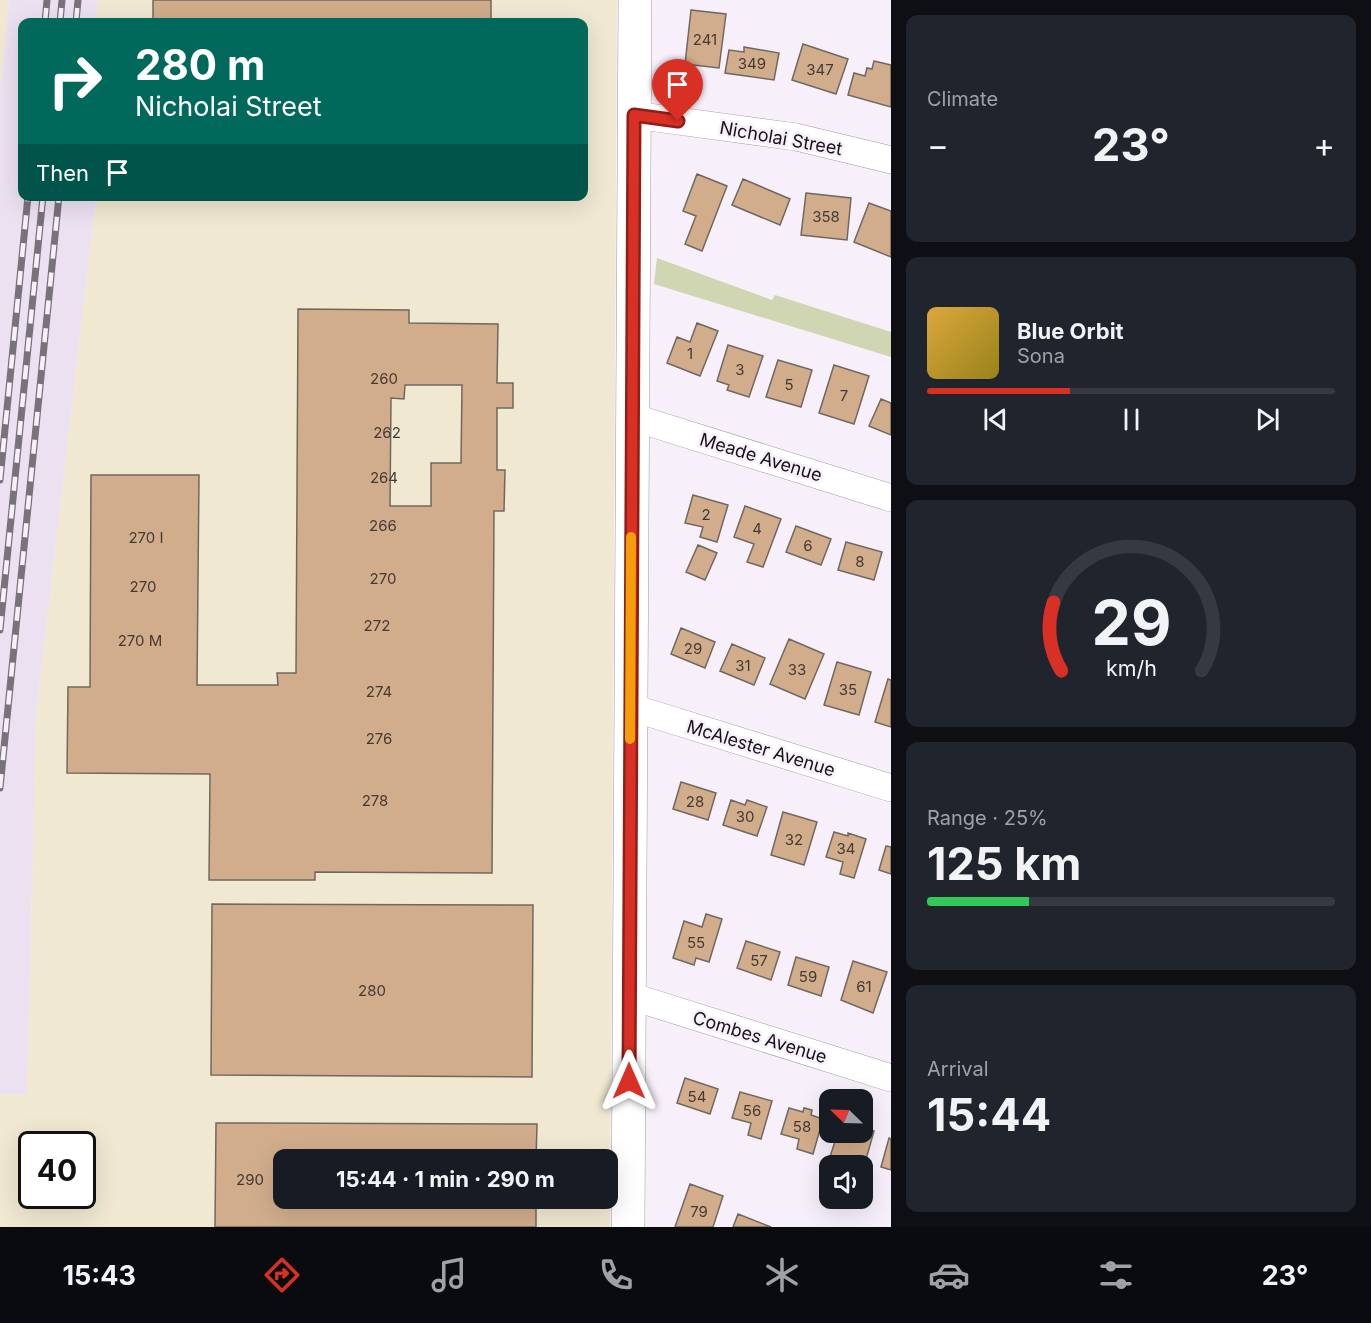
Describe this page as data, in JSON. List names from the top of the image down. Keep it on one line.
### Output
{"streets":{"street":["Nicholai Street","Meade Avenue","McAlester Avenue","Combes Avenue"]},"house_numbers":["241","349","347","358","1","3","260","5","7","262","264","2","266","4","270 I","6","8","270","270","272","270 M","29","31","33","35","274","276","278","28","30","32","34","55","57","59","61","280","54","56","58","290","79"],"north":"top left","page":{"tile":["Climate",["Range · 25%","125 km"],["Arrival","15:44"]],"turn":["280 m","Nicholai Street"],"heat":["−","23°","+"],"then":"Then","song":["Blue Orbit","Sona"],"limit":"40","trip":"15:44 · 1 min · 290 m","tabs":["15:43","23°"],"gauge":["29","km/h"]}}
